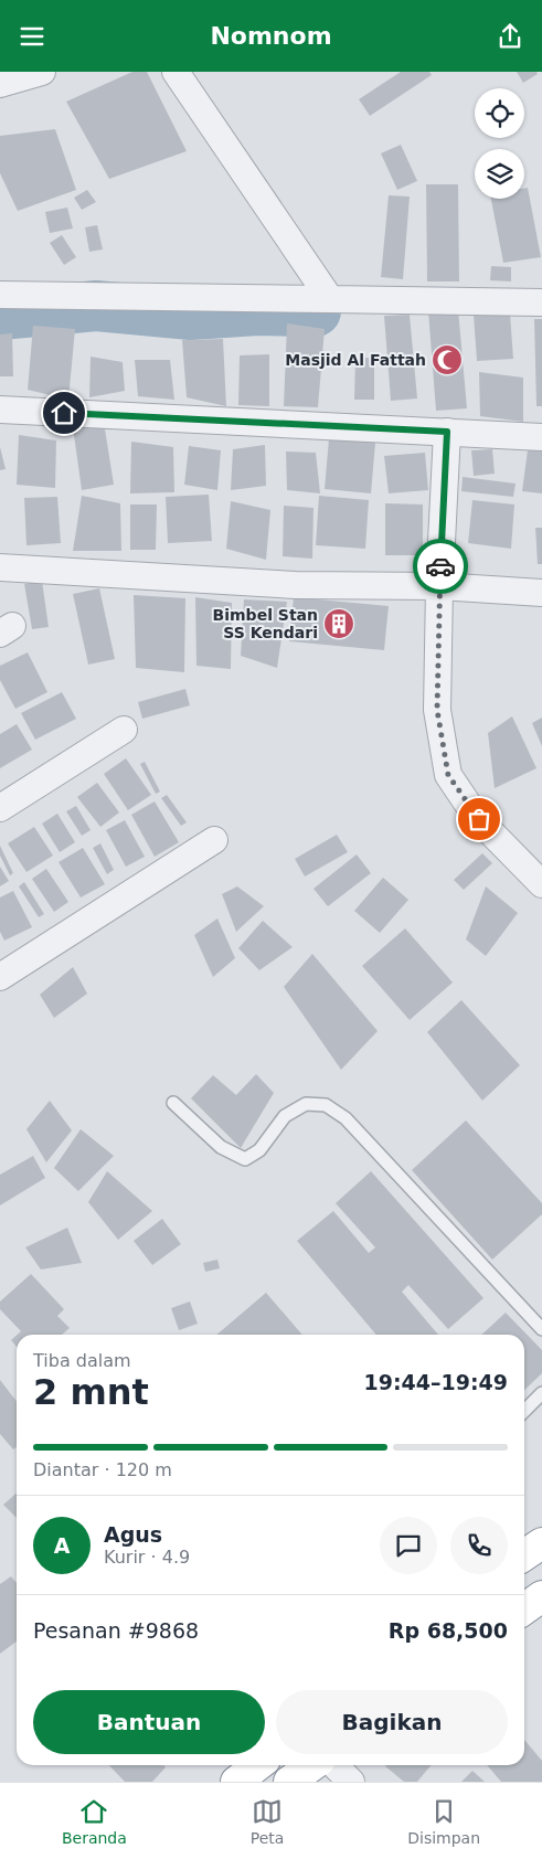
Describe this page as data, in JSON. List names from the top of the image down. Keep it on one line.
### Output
{"places":{"mosque":["Masjid Al Fattah"],"building":["Bimbel Stan SS Kendari"]},"page":{"header":"Nomnom","heading":["2 mnt","Tiba dalam","19:44–19:49"],"panel":["Agus","Kurir · 4.9","Pesanan #9868","Rp 68,500"],"bar":"Diantar · 120 m","round":"A","buttons":["Bantuan","Bagikan"],"tabs":["Beranda","Peta","Disimpan"]}}
